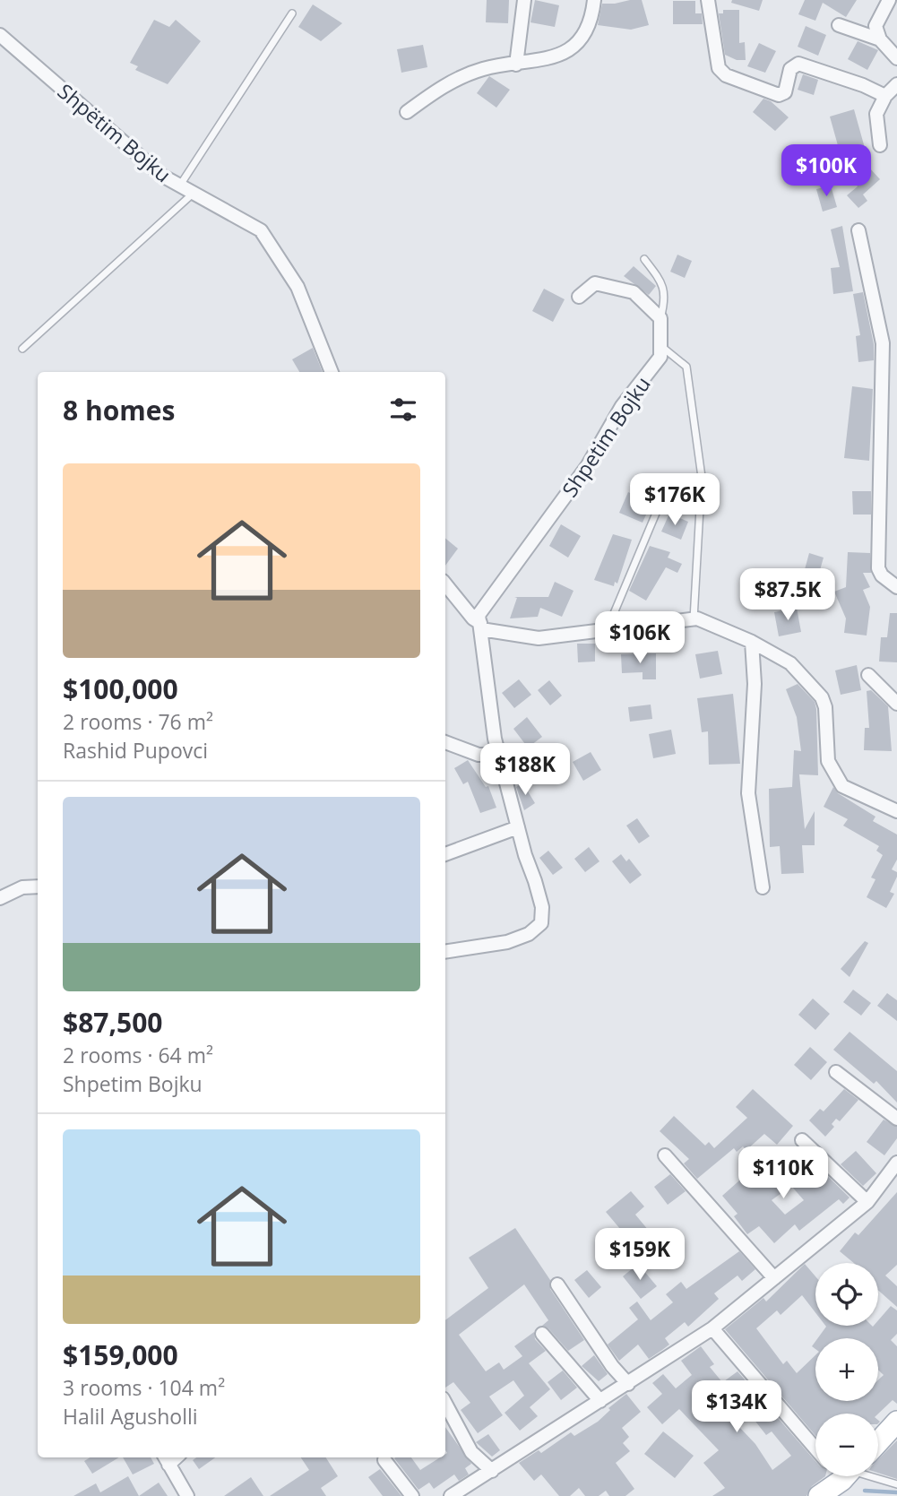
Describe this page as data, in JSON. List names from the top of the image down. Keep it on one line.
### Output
{"streets":{"street":["Shpëtim Bojku","Shpetim Bojku"]},"page":{"price":["$100K","$176K","$87.5K","$106K","$188K","$110K","$159K","$134K"],"heading":"8 homes","list":[{"name":"$100,000","note":"2 rooms · 76 m² · Rashid Pupovci"},{"name":"$87,500","note":"2 rooms · 64 m² · Shpetim Bojku"},{"name":"$159,000","note":"3 rooms · 104 m² · Halil Agusholli"}],"map_buttons":["+","−"]}}
